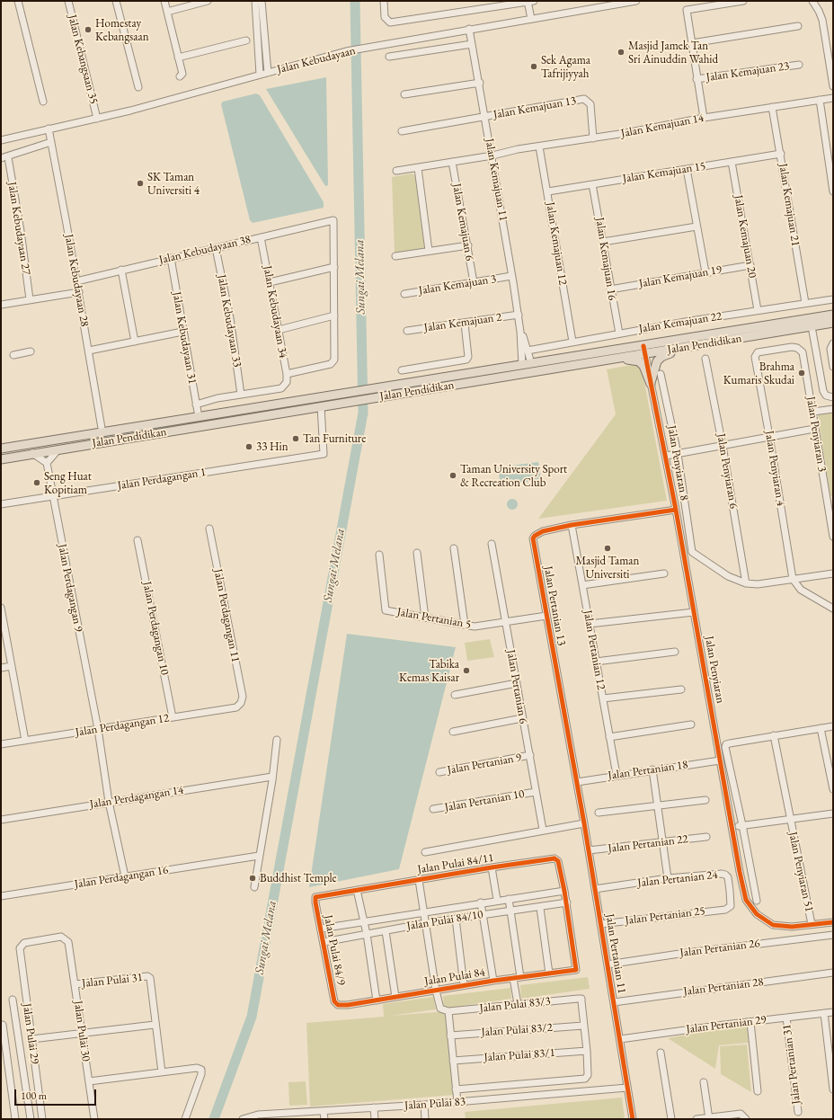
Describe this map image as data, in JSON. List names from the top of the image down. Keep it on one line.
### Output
{"streets":{"main road":["Jalan Pendidikan"],"street":["Jalan Kebangsaan 35","Jalan Kebudayaan","Jalan Kemajuan 23","Jalan Kemajuan 13","Jalan Kemajuan 14","Jalan Kemajuan 15","Jalan Kemajuan 11","Jalan Kemajuan 21","Jalan Kemajuan 6","Jalan Kebudayaan 27","Jalan Kemajuan 20","Jalan Kemajuan 12","Jalan Kebudayaan 38","Jalan Kemajuan 16","Jalan Kemajuan 19","Jalan Kebudayaan 28","Jalan Kemajuan 3","Jalan Kebudayaan 34","Jalan Kebudayaan 33","Jalan Kemajuan 2","Jalan Kemajuan 22","Jalan Kebudayaan 31","Jalan Penyiaran 3","Jalan Penyiaran 8","Jalan Penyiaran 4","Jalan Penyiaran 6","Jalan Perdagangan 1","Jalan Perdagangan 9","Jalan Pertanian 13","Jalan Perdagangan 11","Jalan Pertanian 5","Jalan Perdagangan 10","Jalan Pertanian 12","Jalan Penyiaran","Jalan Pertanian 6","Jalan Perdagangan 12","Jalan Pertanian 9","Jalan Pertanian 18","Jalan Perdagangan 14","Jalan Pertanian 10","Jalan Pertanian 22","Jalan Pulai 84/11","Jalan Penyiaran 51","Jalan Perdagangan 16","Jalan Pertanian 24","Jalan Pertanian 25","Jalan Pulai 84/10","Jalan Pertanian 26","Jalan Pulai 84/9","Jalan Pertanian 11","Jalan Pulai 84","Jalan Pulai 31","Jalan Pertanian 28","Jalan Pulai 83/3","Jalan Pertanian 29","Jalan Pulai 83/2","Jalan Pulai 30","Jalan Pulai 29","Jalan Pulai 83/1","Jalan Pertanian 31","Jalan Pulai 83"]},"crossings":[["Jalan Kebangsaan 35","Jalan Kebudayaan"],["Jalan Kebudayaan","Jalan Kemajuan 11"],["Jalan Kebudayaan","Jalan Kebudayaan 28"],["Jalan Kemajuan 13","Jalan Kemajuan 14"],["Jalan Kemajuan 13","Jalan Kemajuan 11"],["Jalan Kemajuan 14","Jalan Kemajuan 11"],["Jalan Kemajuan 14","Jalan Kemajuan 21"],["Jalan Kemajuan 14","Jalan Kemajuan 6"],["Jalan Kemajuan 14","Jalan Kemajuan 12"],["Jalan Kemajuan 15","Jalan Kemajuan 21"],["Jalan Kemajuan 15","Jalan Kemajuan 20"],["Jalan Kemajuan 15","Jalan Kemajuan 12"],["Jalan Kemajuan 15","Jalan Kemajuan 16"],["Jalan Kemajuan 11","Jalan Kemajuan 3"],["Jalan Kemajuan 11","Jalan Kemajuan 2"],["Jalan Kemajuan 11","Jalan Kemajuan 22"],["Jalan Kemajuan 11","Jalan Pendidikan"],["Jalan Kemajuan 21","Jalan Kemajuan 22"],["Jalan Kemajuan 6","Jalan Kemajuan 3"],["Jalan Kemajuan 20","Jalan Kemajuan 19"],["Jalan Kemajuan 20","Jalan Kemajuan 22"],["Jalan Kemajuan 12","Jalan Kemajuan 22"],["Jalan Kebudayaan 38","Jalan Kebudayaan 28"],["Jalan Kebudayaan 38","Jalan Kebudayaan 34"],["Jalan Kebudayaan 38","Jalan Kebudayaan 33"],["Jalan Kebudayaan 38","Jalan Kebudayaan 31"],["Jalan Kemajuan 16","Jalan Kemajuan 19"],["Jalan Kemajuan 16","Jalan Kemajuan 22"],["Jalan Kebudayaan 28","Jalan Pendidikan"],["Jalan Kebudayaan 34","Jalan Kebudayaan 33"],["Jalan Kebudayaan 31","Jalan Pendidikan"],["Jalan Pendidikan","Jalan Perdagangan 1"],["Jalan Pendidikan","Jalan Penyiaran"],["Jalan Penyiaran 3","Jalan Penyiaran 4"],["Jalan Penyiaran 8","Jalan Penyiaran 6"],["Jalan Perdagangan 1","Jalan Perdagangan 9"],["Jalan Perdagangan 9","Jalan Perdagangan 12"],["Jalan Perdagangan 9","Jalan Perdagangan 14"],["Jalan Perdagangan 9","Jalan Perdagangan 16"],["Jalan Pertanian 13","Jalan Pertanian 5"],["Jalan Pertanian 13","Jalan Pertanian 12"],["Jalan Pertanian 13","Jalan Penyiaran"],["Jalan Pertanian 13","Jalan Pertanian 18"],["Jalan Pertanian 13","Jalan Pertanian 11"],["Jalan Perdagangan 11","Jalan Perdagangan 12"],["Jalan Pertanian 5","Jalan Pertanian 6"],["Jalan Perdagangan 10","Jalan Perdagangan 12"],["Jalan Pertanian 12","Jalan Pertanian 18"],["Jalan Penyiaran","Jalan Pertanian 18"],["Jalan Penyiaran","Jalan Penyiaran 51"],["Jalan Pertanian 6","Jalan Pertanian 9"],["Jalan Pertanian 6","Jalan Pertanian 10"],["Jalan Pertanian 22","Jalan Pertanian 11"],["Jalan Pulai 84/11","Jalan Pulai 84/10"],["Jalan Pulai 84/11","Jalan Pulai 84/9"],["Jalan Pulai 84/11","Jalan Pulai 84"],["Jalan Pertanian 24","Jalan Pertanian 25"],["Jalan Pertanian 24","Jalan Pertanian 11"],["Jalan Pertanian 25","Jalan Pertanian 11"],["Jalan Pulai 84/10","Jalan Pulai 84/9"],["Jalan Pertanian 26","Jalan Pertanian 11"],["Jalan Pulai 84/9","Jalan Pulai 84"],["Jalan Pertanian 11","Jalan Pertanian 28"],["Jalan Pertanian 11","Jalan Pertanian 29"],["Jalan Pertanian 11","Jalan Pulai 83"],["Jalan Pulai 31","Jalan Pulai 30"],["Jalan Pulai 83/3","Jalan Pulai 83/2"],["Jalan Pertanian 29","Jalan Pertanian 31"],["Jalan Pulai 30","Jalan Pulai 29"]],"water":["Sungai Melana"],"places":["Homestay Kebangsaan","Masjid Jamek Tan Sri Ainuddin Wahid","Sek Agama Tafrijiyyah","SK Taman Universiti 4","Brahma Kumaris Skudai","Tan Furniture","33 Hin","Taman University Sport & Recreation Club","Seng Huat Kopitiam","Masjid Taman Universiti","Tabika Kemas Kaisar","Buddhist Temple"],"scale_bar":"100 m"}
